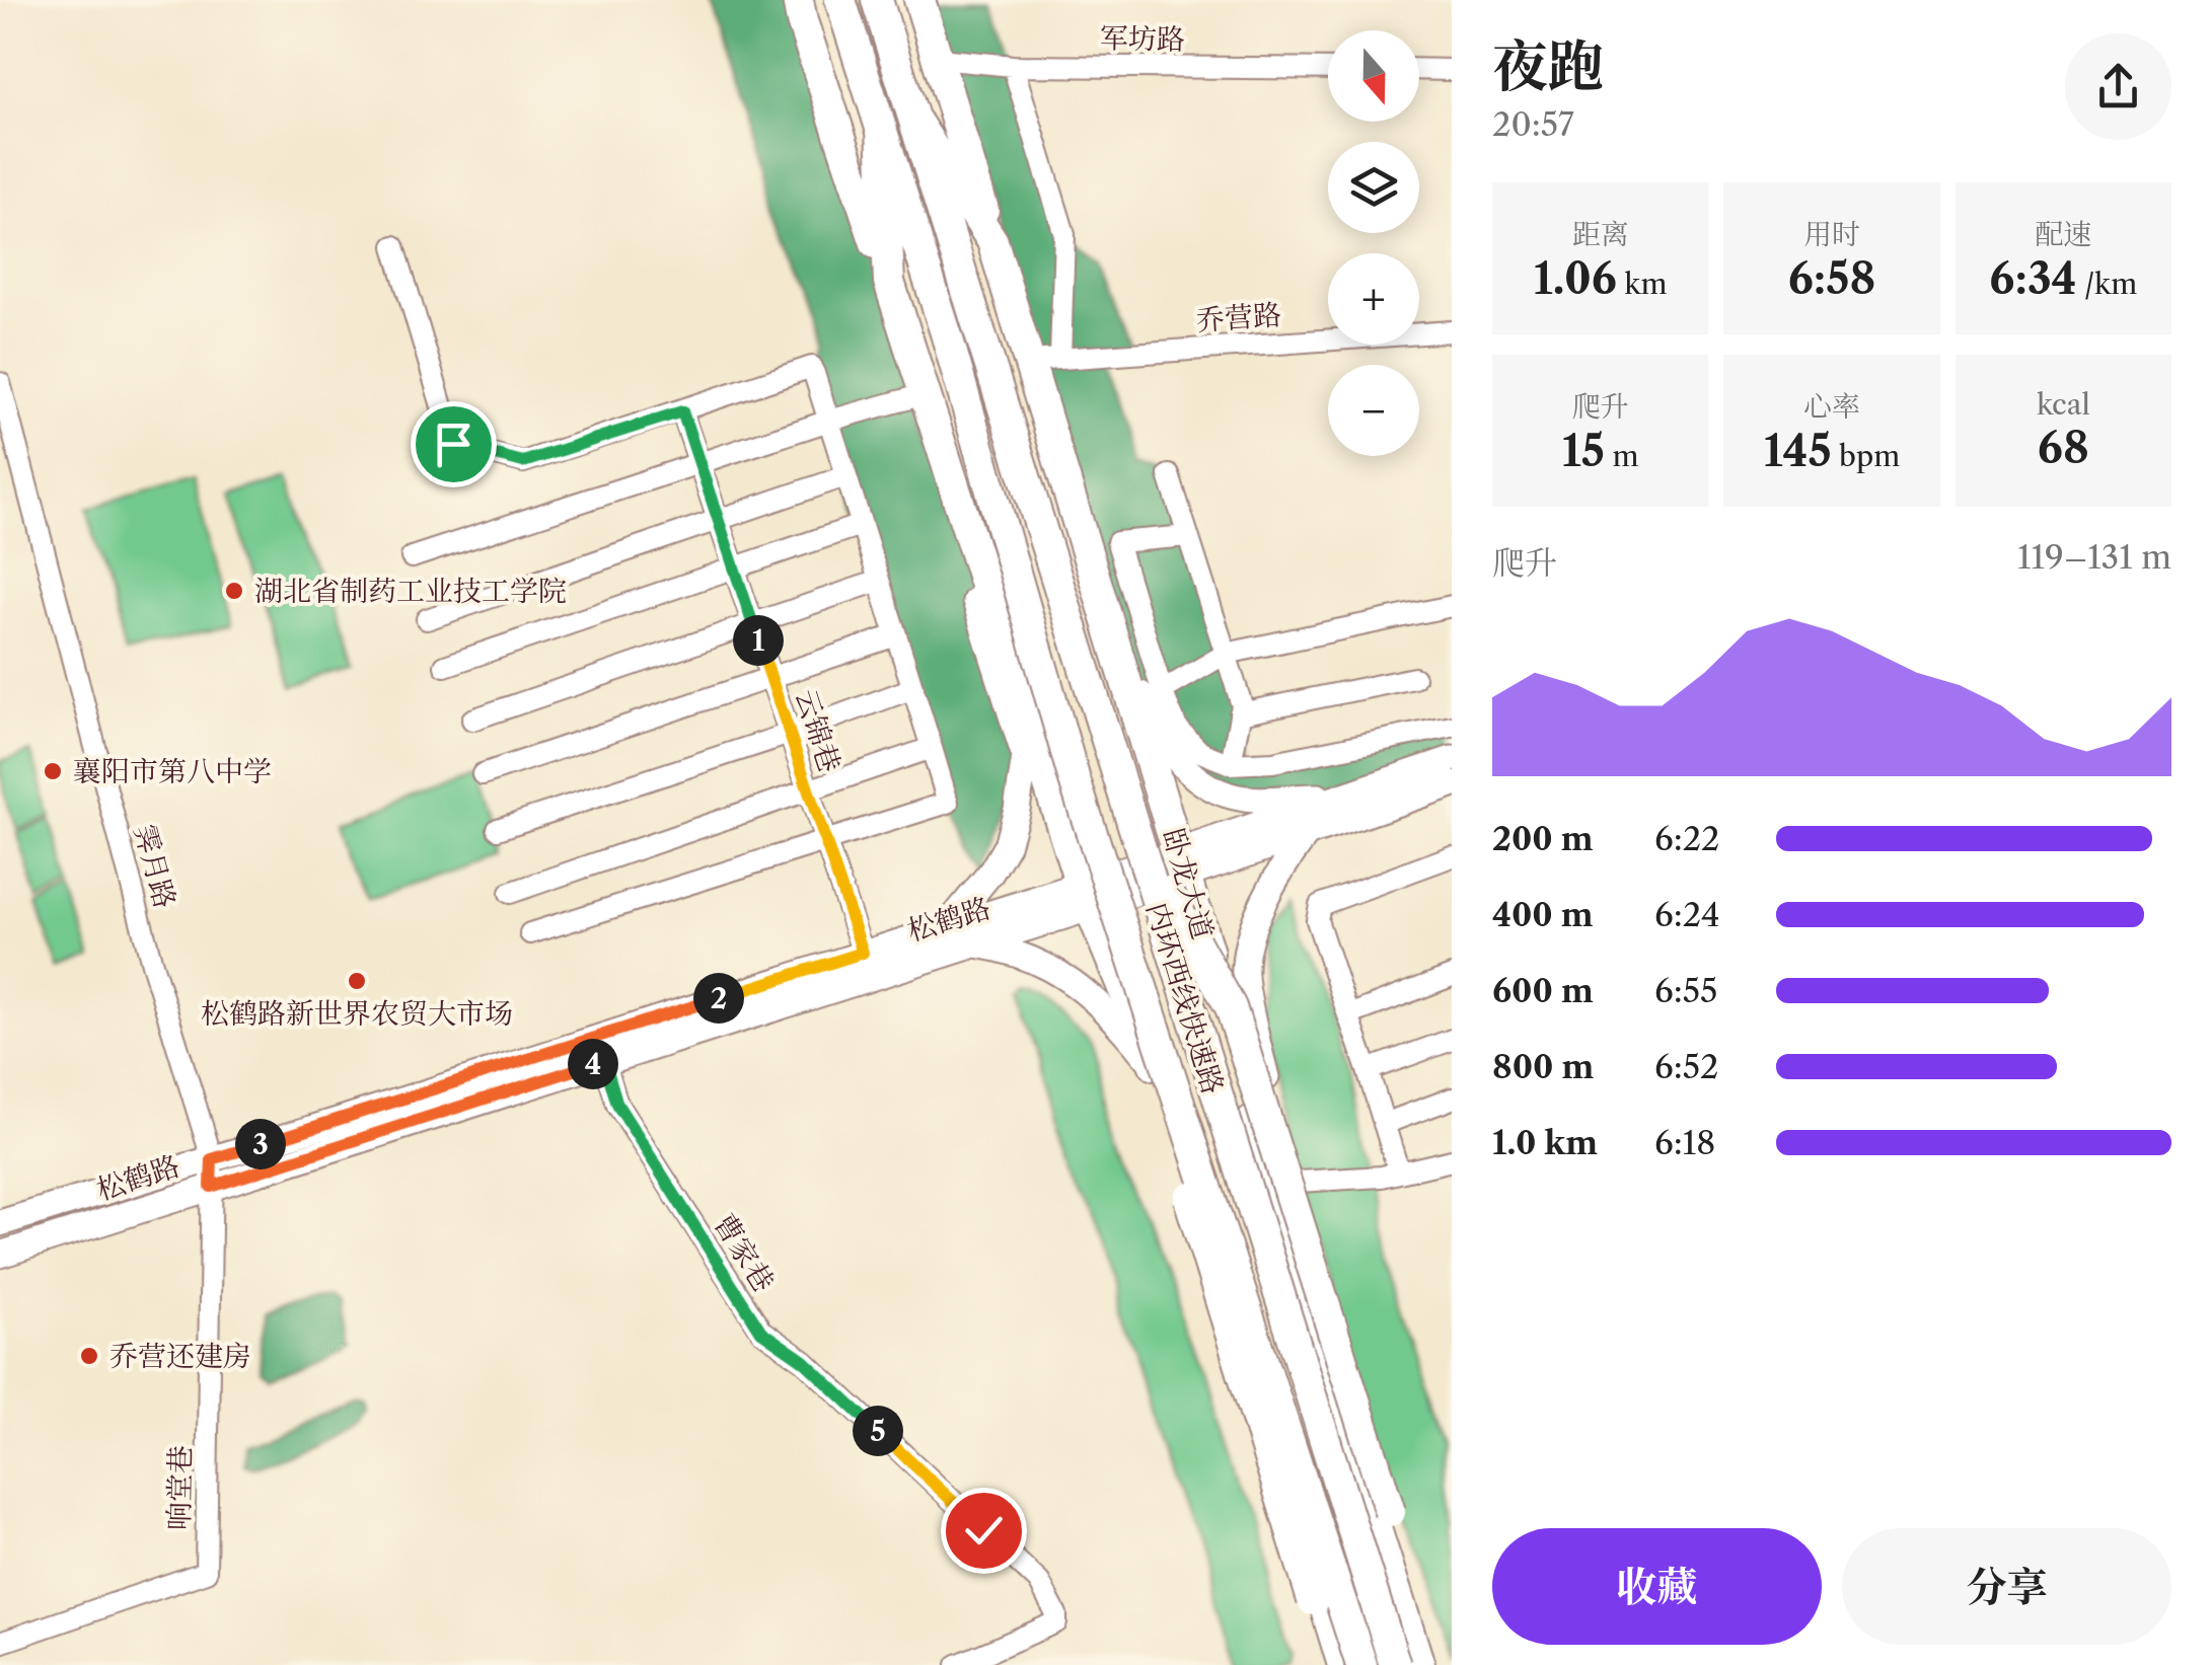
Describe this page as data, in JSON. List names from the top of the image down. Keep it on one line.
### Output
{"streets":{"highway":["卧龙大道","内环西线快速路"],"main road":["松鹤路"],"street":["军坊路","乔营路","云锦巷","霁月路","曹家巷","响堂巷"]},"crossings":[["乔营路","卧龙大道"],["云锦巷","松鹤路"],["霁月路","松鹤路"],["霁月路","响堂巷"],["卧龙大道","松鹤路"],["卧龙大道","内环西线快速路"],["松鹤路","曹家巷"],["松鹤路","响堂巷"]],"places":["湖北省制药工业技工学院","襄阳市第八中学","松鹤路新世界农贸大市场","乔营还建房"],"north":"bottom","page":{"heading":["夜跑","20:57"],"map_buttons":["+","−"],"stats":[["距离","1.06 km"],["用时","6:58"],["配速","6:34 /km"],["爬升","15 m"],["心率","145 bpm"],["kcal","68"]],"chart":["爬升","119–131 m"],"pins":["1","2","4","3","5"],"list":[{"name":"200 m","note":"6:22"},{"name":"400 m","note":"6:24"},{"name":"600 m","note":"6:55"},{"name":"800 m","note":"6:52"},{"name":"1.0 km","note":"6:18"}],"buttons":["收藏","分享"]}}
